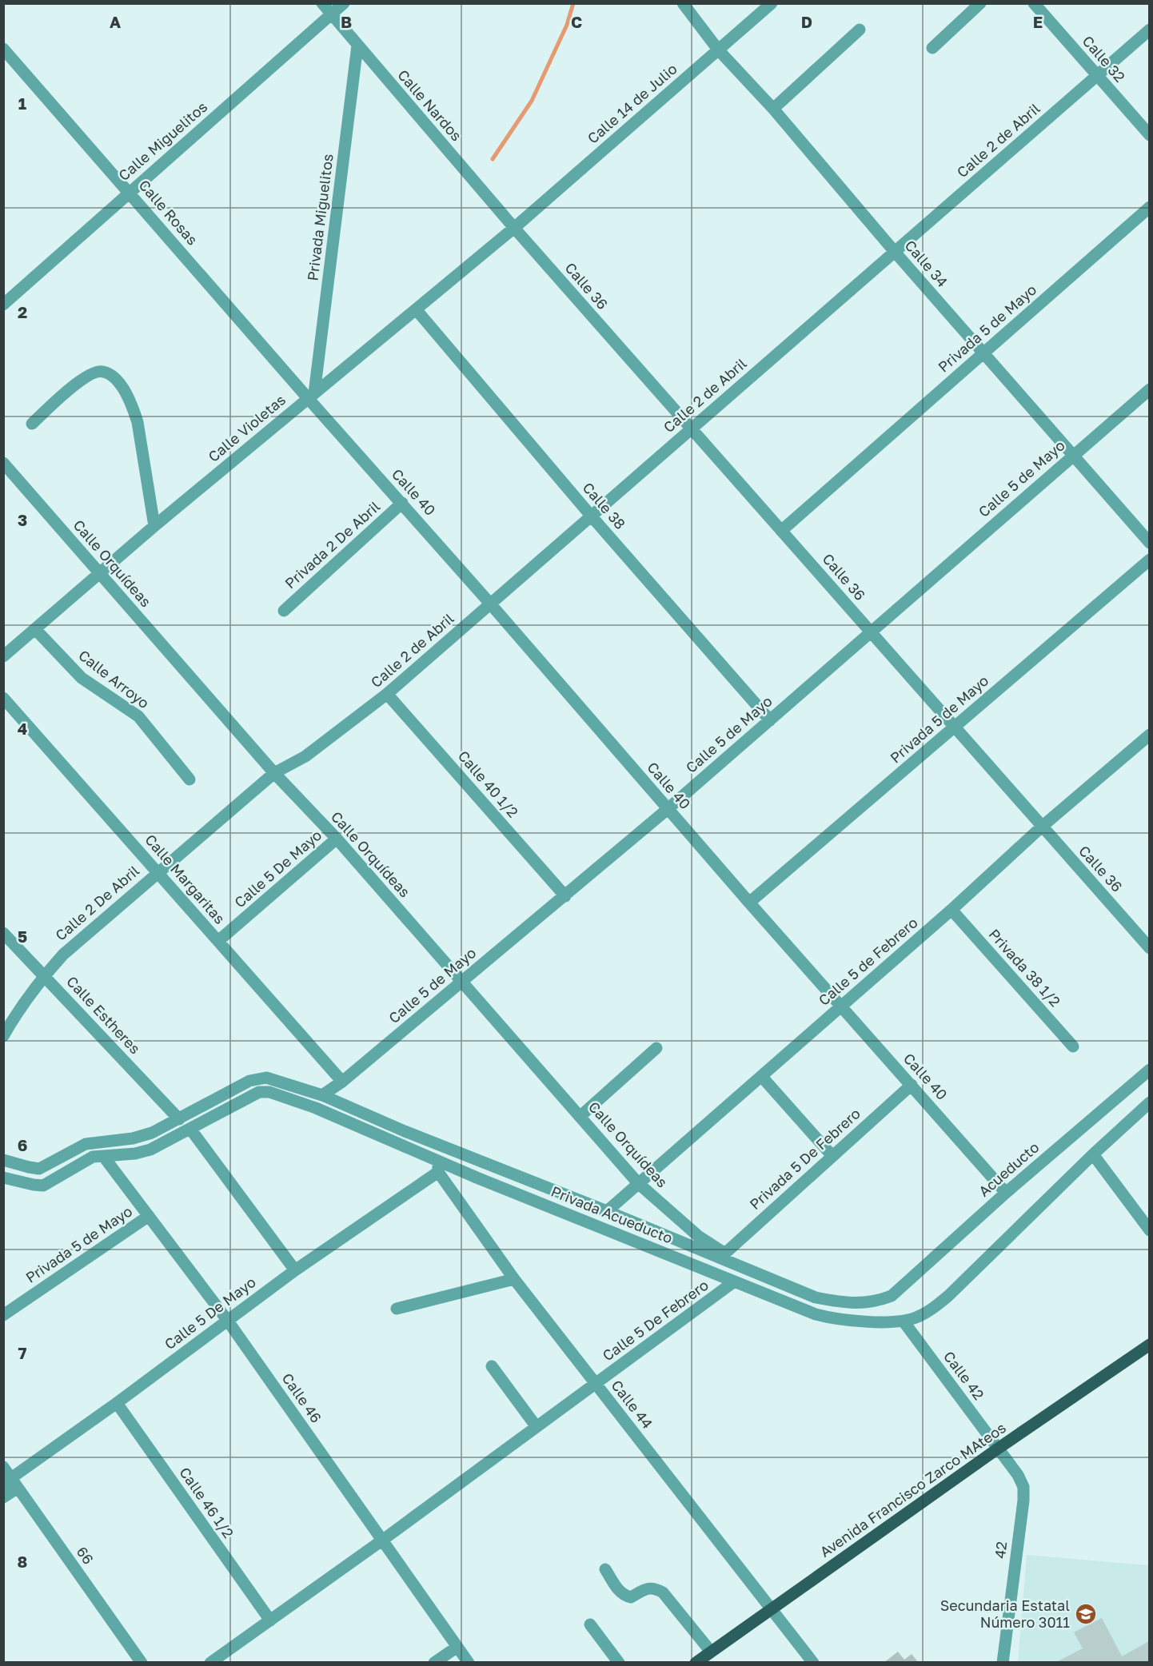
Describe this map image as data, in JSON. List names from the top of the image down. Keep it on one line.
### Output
{"streets":{"main road":["Avenida Francisco Zarco MAteos"],"street":["Calle 32","Calle 14 de Julio","Calle Nardos","Calle 2 de Abril","Calle Miguelitos","Calle Rosas","Privada Miguelitos","Calle 34","Calle 36","Privada 5 de Mayo","Calle Violetas","Calle 5 de Mayo","Calle 40","Calle 38","Privada 2 De Abril","Calle Orquídeas","Calle Arroyo","Calle 40 1/2","Calle 5 De Mayo","Calle Margaritas","Calle 2 De Abril","Calle 5 de Febrero","Privada 38 1/2","Calle Estheres","Privada 5 De Febrero","Acueducto","Privada Acueducto","Calle 5 De Febrero","Calle 42","Calle 46","Calle 44","Calle 46 1/2","42","66"]},"crossings":[["Calle 32","Calle 2 de Abril"],["Calle 14 de Julio","Calle Nardos"],["Calle 14 de Julio","Calle 34"],["Calle 14 de Julio","Calle 36"],["Calle 14 de Julio","Calle Violetas"],["Calle Nardos","Calle Miguelitos"],["Calle Nardos","Privada Miguelitos"],["Calle Nardos","Calle 36"],["Calle Nardos","Calle Violetas"],["Calle 2 de Abril","Calle 34"],["Calle 2 de Abril","Calle 36"],["Calle 2 de Abril","Calle 40"],["Calle 2 de Abril","Calle 38"],["Calle 2 de Abril","Calle Orquídeas"],["Calle 2 de Abril","Calle 40 1/2"],["Calle 2 de Abril","Calle 2 De Abril"],["Calle Miguelitos","Calle Rosas"],["Calle Rosas","Privada Miguelitos"],["Calle Rosas","Calle Violetas"],["Calle Rosas","Calle 40"],["Privada Miguelitos","Calle Violetas"],["Privada Miguelitos","Calle 40"],["Calle 34","Privada 5 de Mayo"],["Calle 34","Calle 5 de Mayo"],["Calle 36","Privada 5 de Mayo"],["Calle 36","Calle Violetas"],["Calle 36","Calle 5 de Mayo"],["Calle 36","Calle 5 de Febrero"],["Privada 5 de Mayo","Calle 40"],["Privada 5 de Mayo","Calle 46"],["Calle Violetas","Calle 40"],["Calle Violetas","Calle 38"],["Calle Violetas","Calle Orquídeas"],["Calle Violetas","Calle Arroyo"],["Calle 5 de Mayo","Calle 40"],["Calle 5 de Mayo","Calle 38"],["Calle 5 de Mayo","Calle Orquídeas"],["Calle 5 de Mayo","Calle 40 1/2"],["Calle 5 de Mayo","Calle Margaritas"],["Calle 5 de Mayo","Privada Acueducto"],["Calle 40","Privada 2 De Abril"],["Calle 40","Calle 5 de Febrero"],["Calle 40","Privada 5 De Febrero"],["Calle 40","Acueducto"],["Calle Orquídeas","Calle 5 De Mayo"],["Calle Orquídeas","Calle 2 De Abril"],["Calle Orquídeas","Calle 5 de Febrero"],["Calle Orquídeas","Privada 5 De Febrero"],["Calle Orquídeas","Privada Acueducto"],["Calle 5 De Mayo","Calle Margaritas"],["Calle 5 De Mayo","Privada Acueducto"],["Calle 5 De Mayo","Calle 46"],["Calle 5 De Mayo","Calle 44"],["Calle 5 De Mayo","Calle 46 1/2"],["Calle 5 De Mayo","66"],["Calle Margaritas","Calle 2 De Abril"],["Calle 2 De Abril","Calle Estheres"],["Calle 5 de Febrero","Privada 38 1/2"],["Calle 5 de Febrero","Privada Acueducto"],["Calle Estheres","Privada Acueducto"],["Privada 5 De Febrero","Privada Acueducto"],["Acueducto","Privada Acueducto"],["Privada Acueducto","Calle 5 De Febrero"],["Privada Acueducto","Calle 42"],["Privada Acueducto","Calle 46"],["Privada Acueducto","Calle 44"],["Calle 5 De Febrero","Calle 46"],["Calle 5 De Febrero","Calle 44"],["Calle 5 De Febrero","Calle 46 1/2"],["Calle 42","Avenida Francisco Zarco MAteos"],["Calle 42","42"],["Calle 44","Avenida Francisco Zarco MAteos"],["Avenida Francisco Zarco MAteos","42"]],"places":{"school or university":["Secundaria Estatal Número 3011"]},"grid":{"columns":["A","B","C","D","E"],"rows":["1","2","3","4","5","6","7","8"]}}
